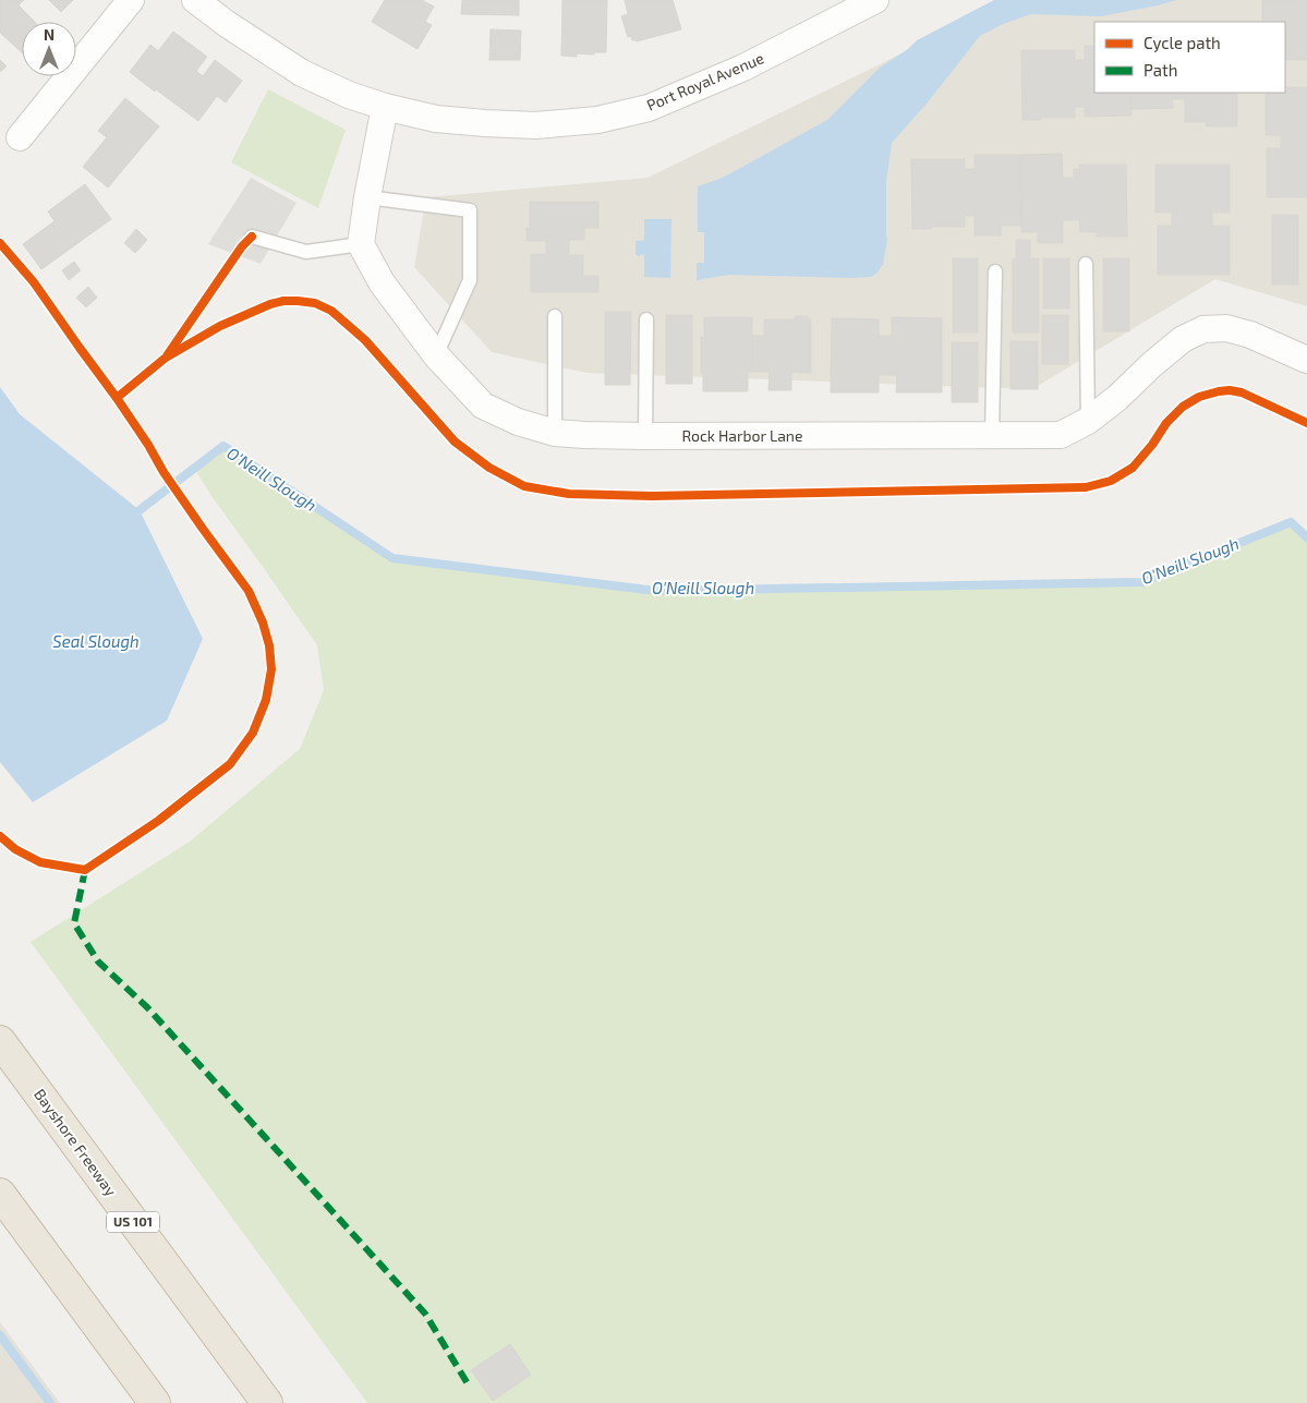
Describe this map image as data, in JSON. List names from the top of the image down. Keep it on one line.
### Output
{"streets":{"highway":["Bayshore Freeway","US 101"],"street":["Port Royal Avenue","Rock Harbor Lane"]},"water":["O'Neill Slough","Seal Slough"],"legend":["Cycle path","Path"],"north":"top"}
